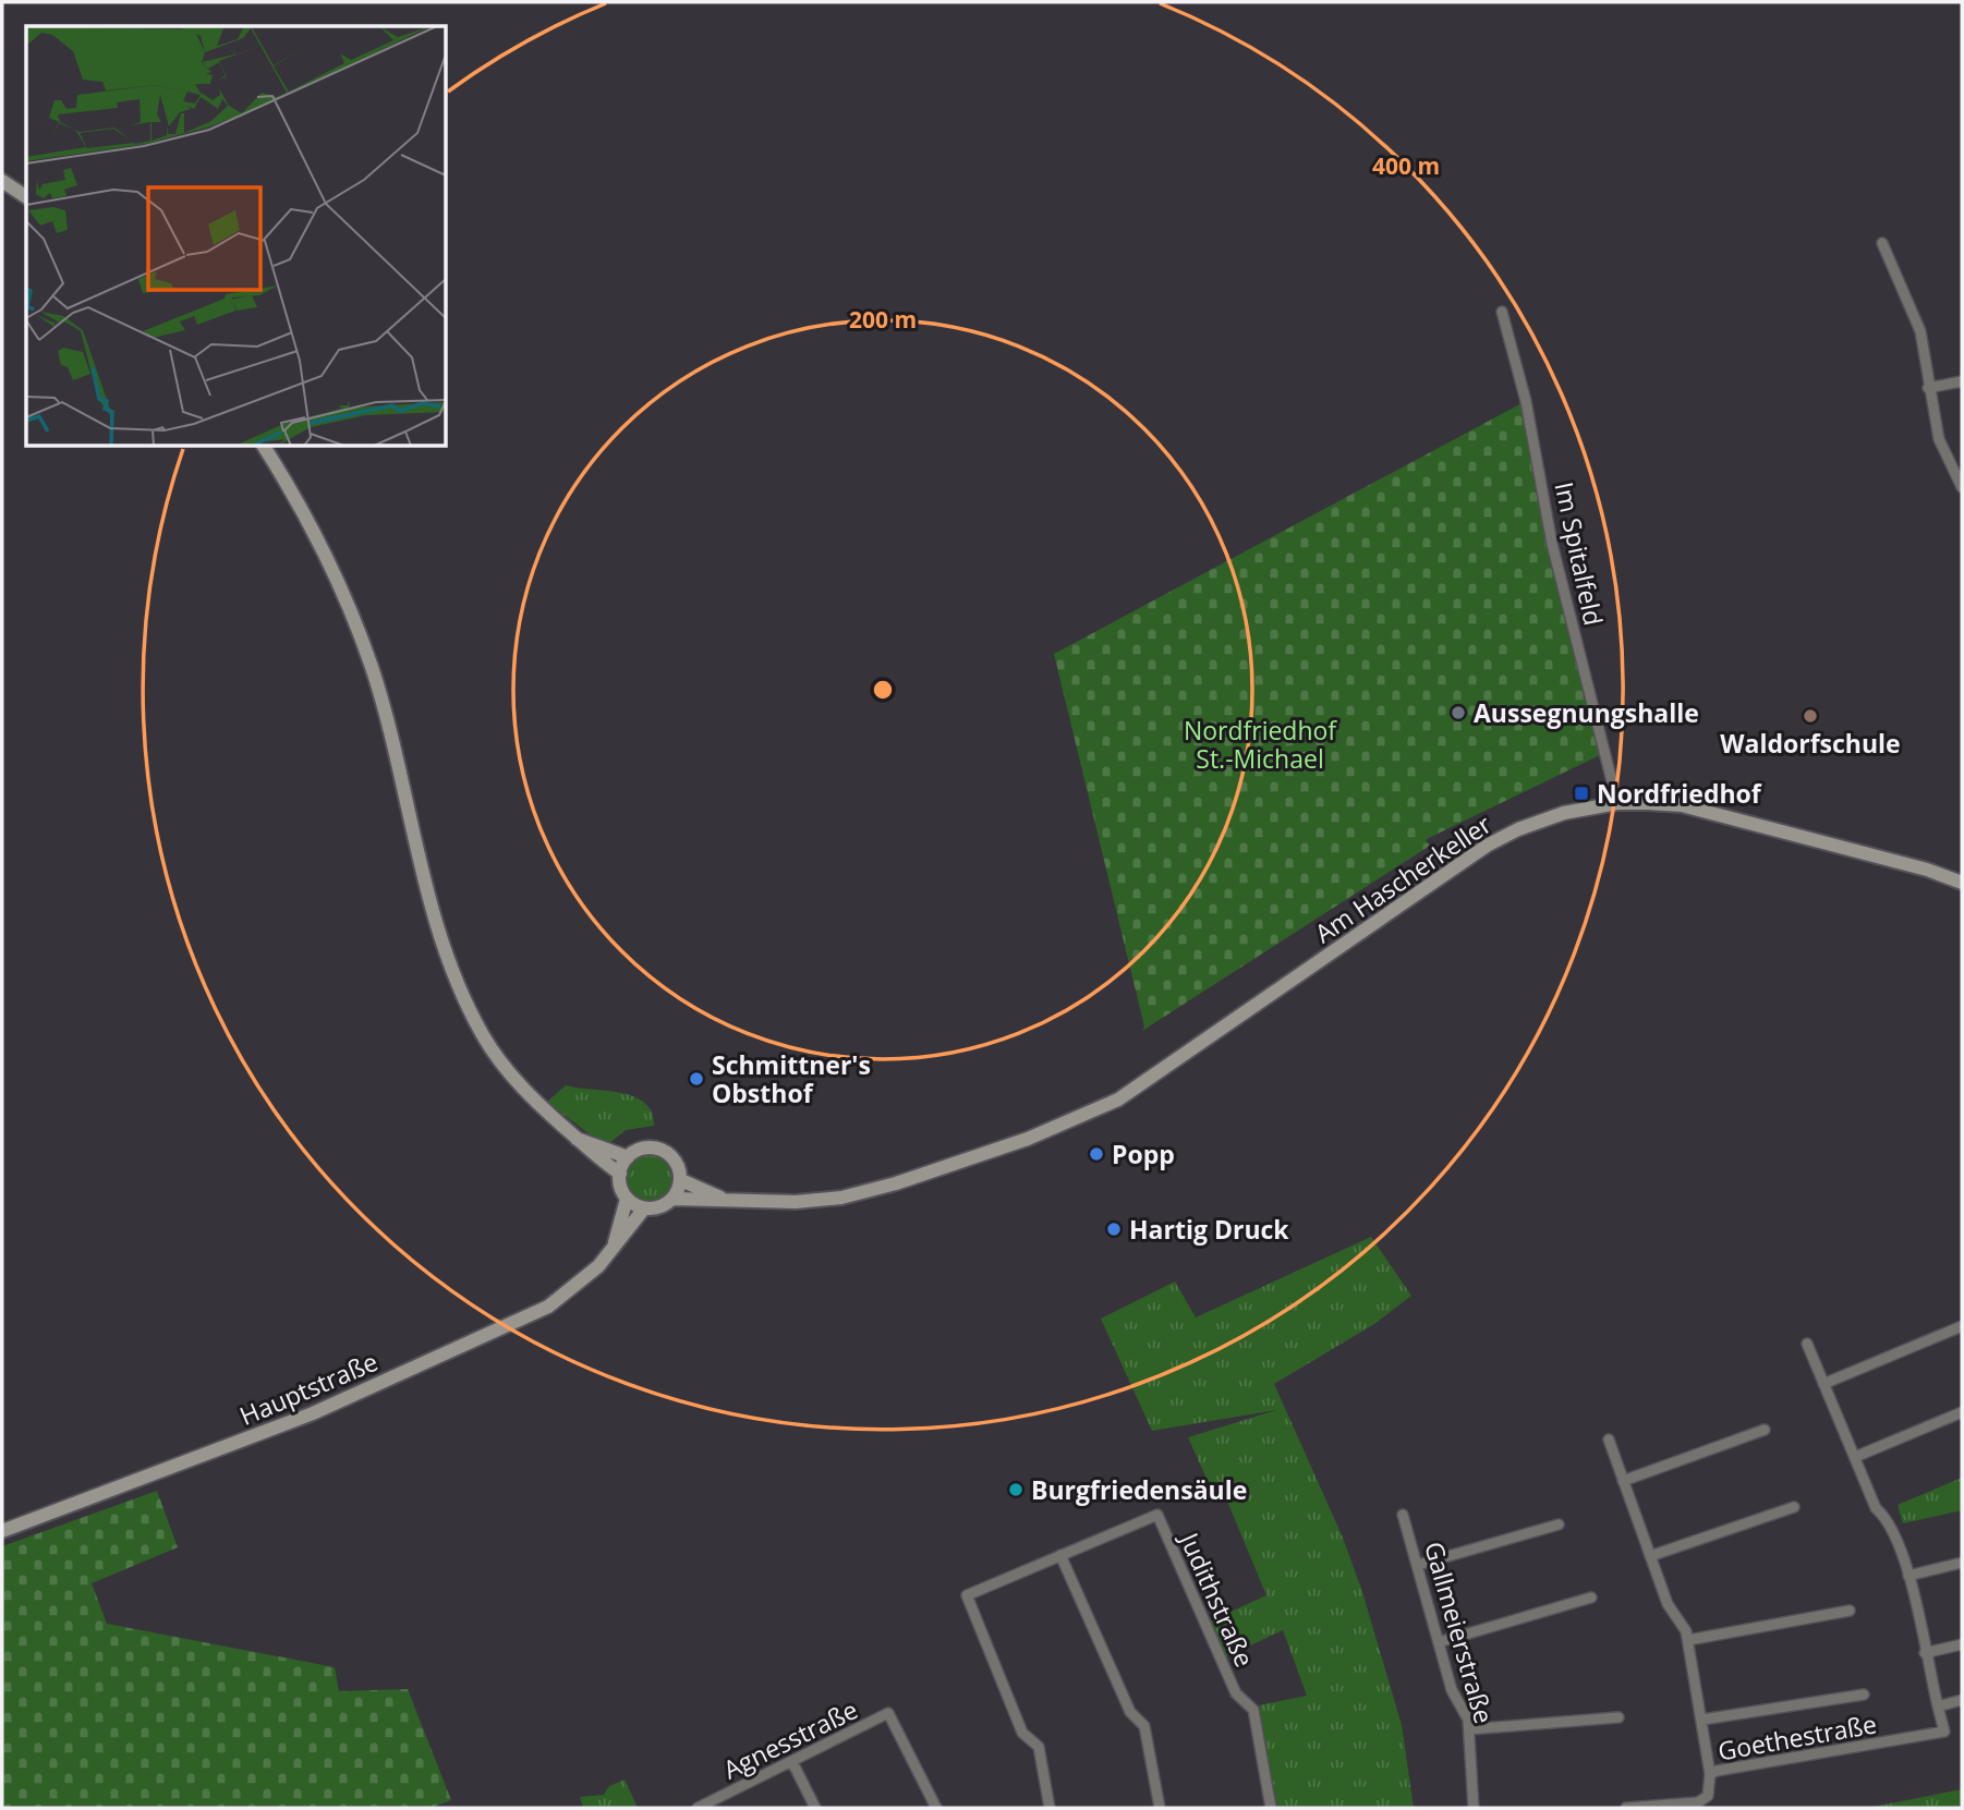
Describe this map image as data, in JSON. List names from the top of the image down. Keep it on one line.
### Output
{"streets":{"main road":["Am Hascherkeller","Hauptstraße"],"street":["Im Spitalfeld","Judithstraße","Gallmeierstraße","Goethestraße","Agnesstraße"]},"crossings":[["Im Spitalfeld","Am Hascherkeller"],["Am Hascherkeller","Hauptstraße"]],"parks":["Nordfriedhof St.-Michael"],"places":{"other":["Aussegnungshalle","Waldorfschule","Schmittner's Obsthof","Popp","Hartig Druck","Burgfriedensäule"],"transit":["Nordfriedhof"]},"rings":["400 m","200 m"]}
